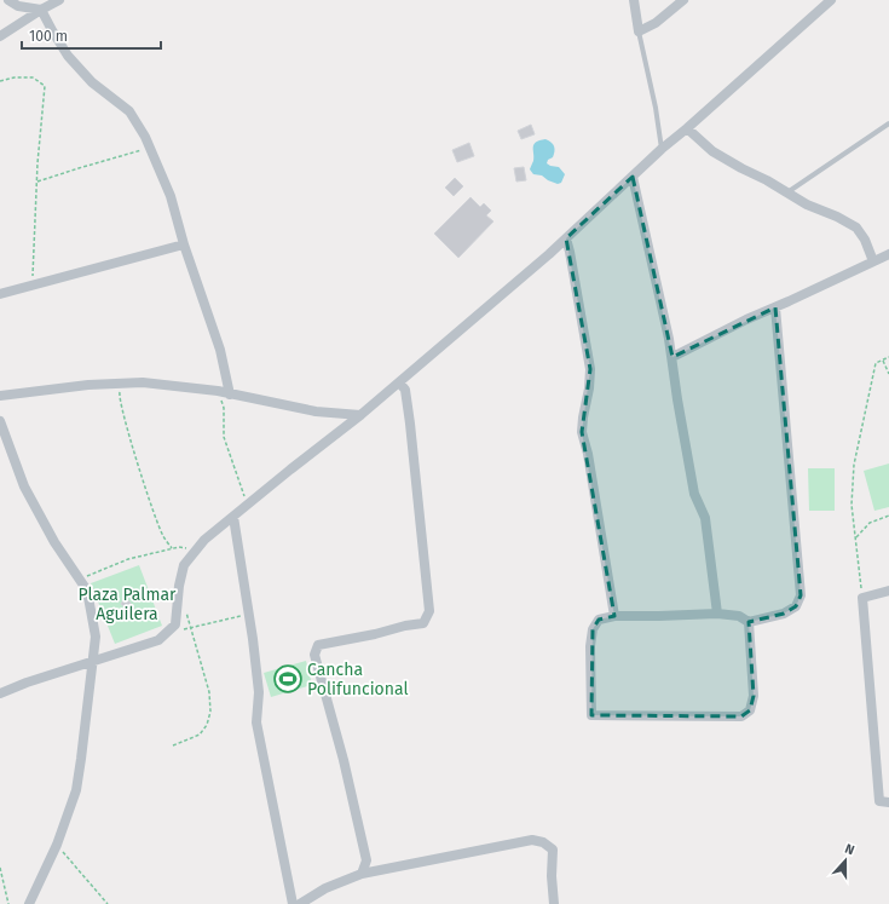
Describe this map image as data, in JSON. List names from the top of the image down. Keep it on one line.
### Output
{"parks":["Plaza Palmar Aguilera"],"places":{"sports":["Cancha Polifuncional"]},"scale_bar":"100 m","north":"top"}
